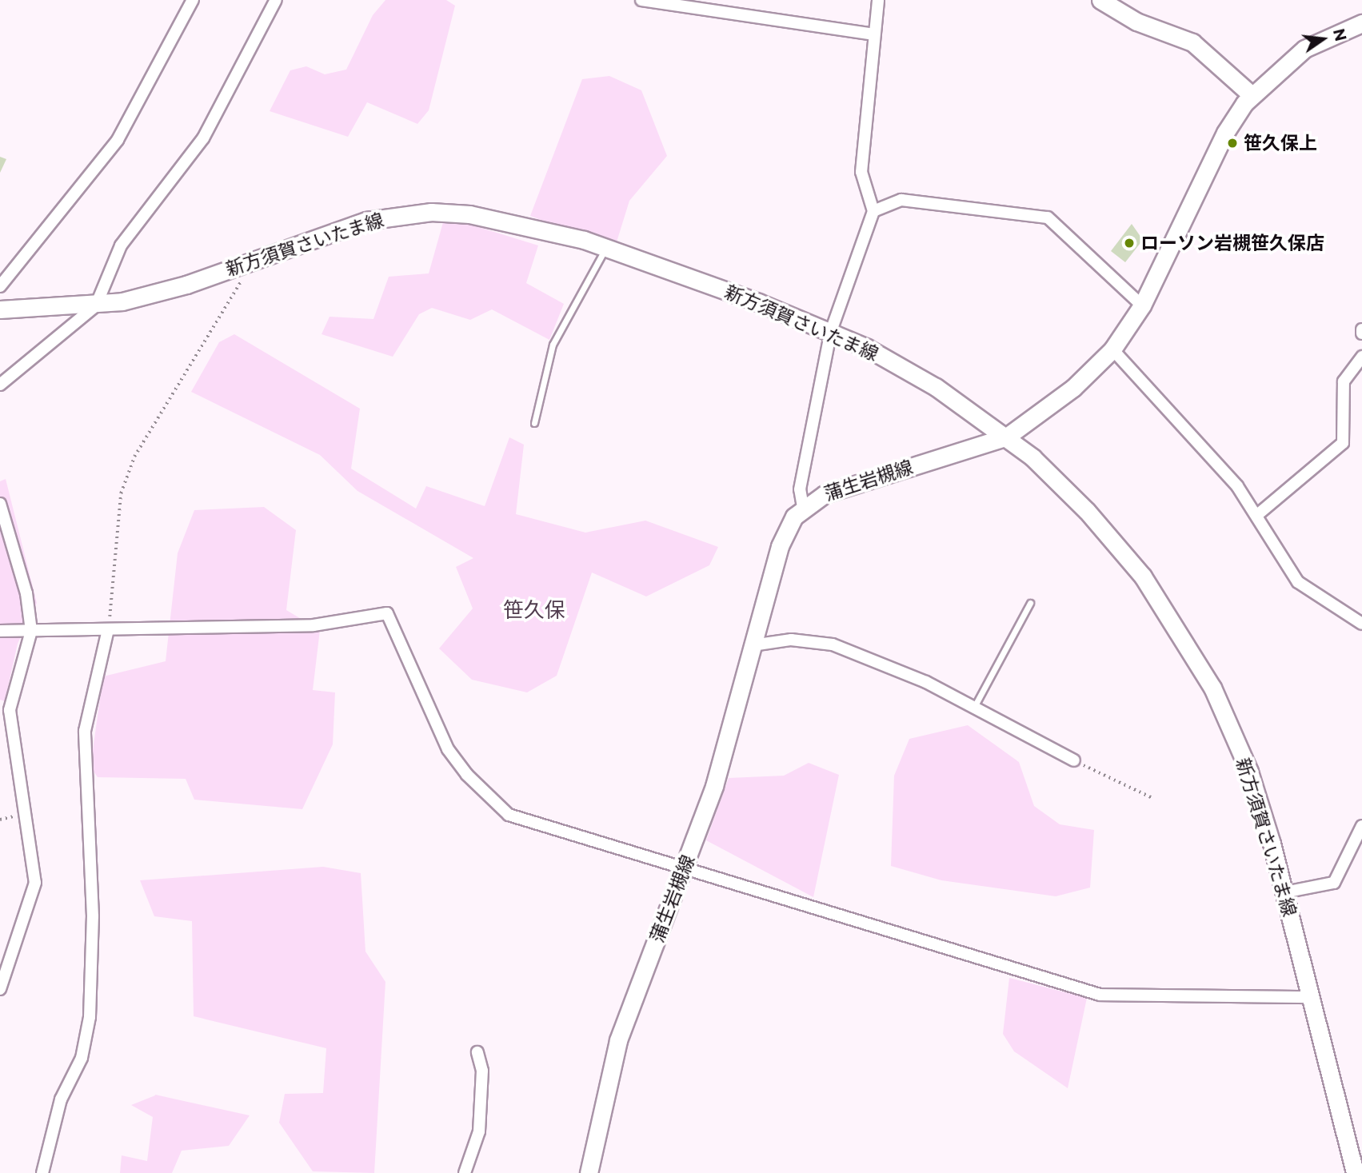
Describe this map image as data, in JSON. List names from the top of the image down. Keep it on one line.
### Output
{"streets":{"main road":["新方須賀さいたま線","蒲生岩槻線"]},"crossings":[["新方須賀さいたま線","蒲生岩槻線"]],"districts":["笹久保"],"places":["笹久保上","ローソン岩槻笹久保店"],"north":"right"}
